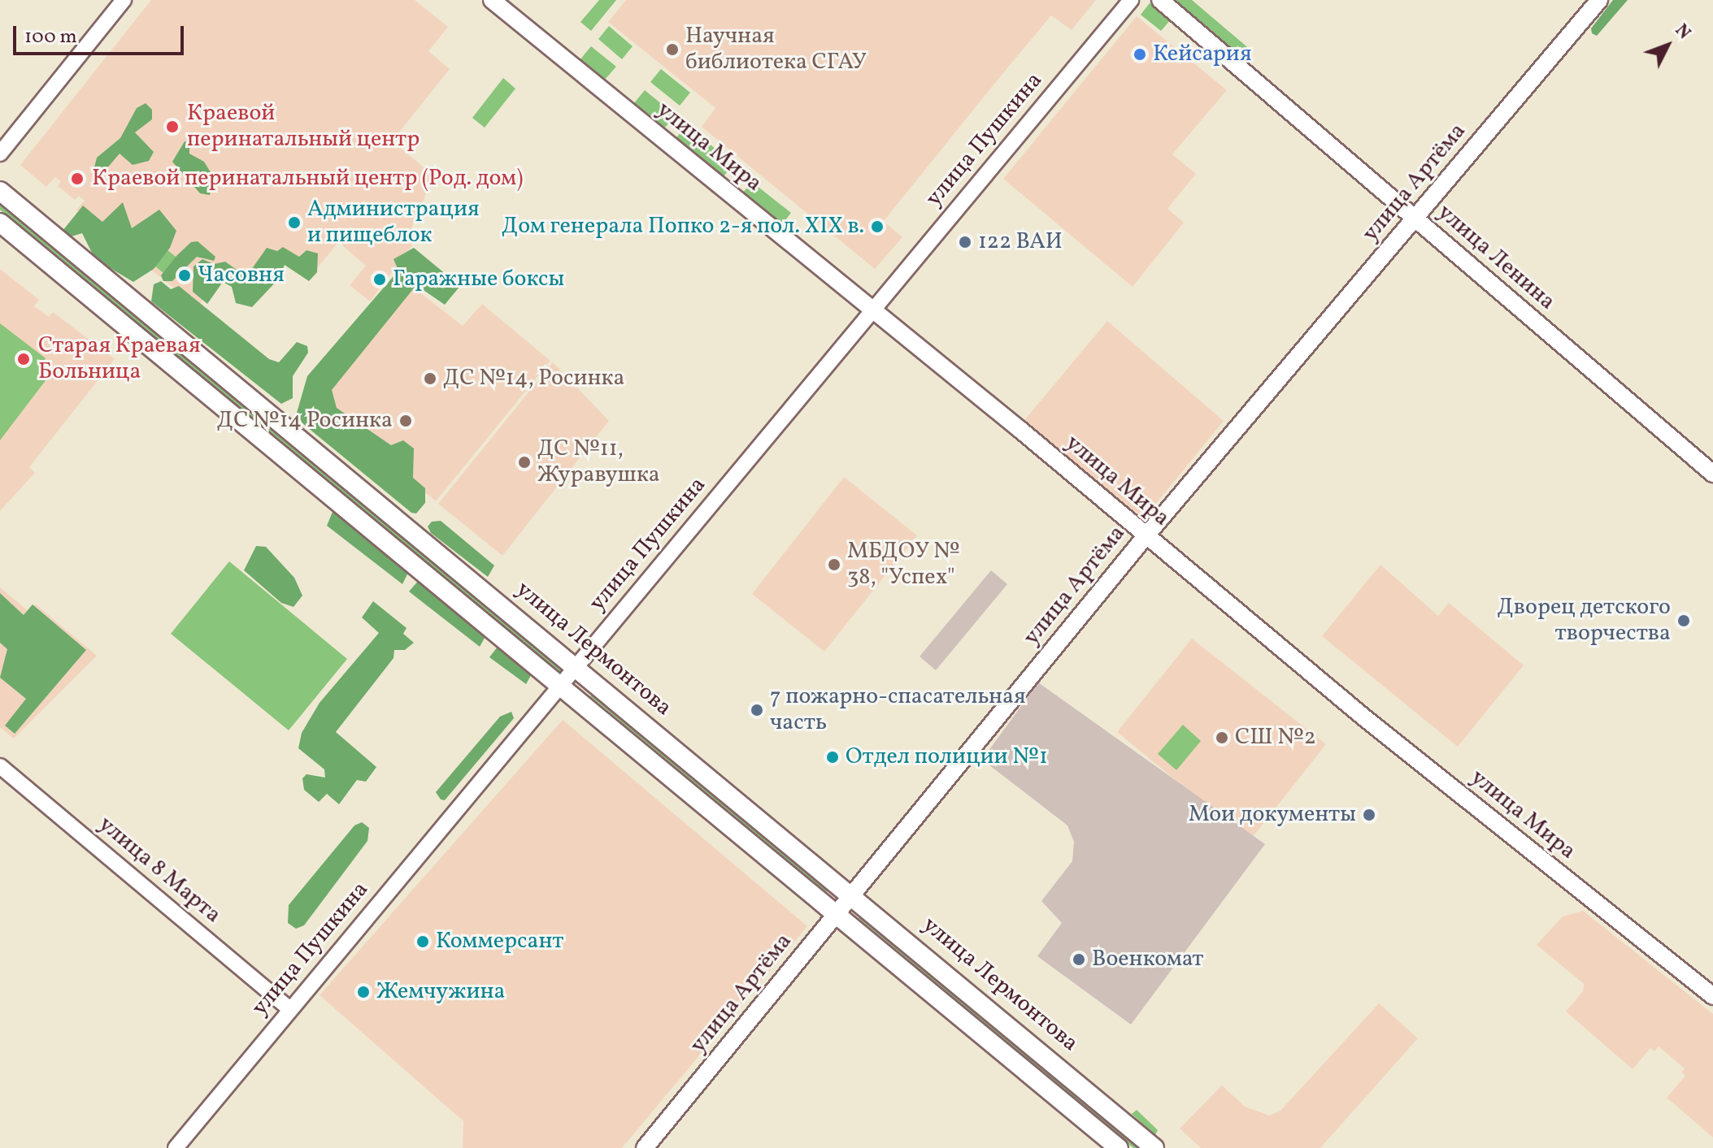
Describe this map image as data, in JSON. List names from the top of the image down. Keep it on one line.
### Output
{"streets":{"main road":["улица Мира","улица Артёма","улица Ленина","улица Лермонтова"],"street":["улица Пушкина","улица 8 Марта"]},"crossings":[["улица Пушкина","улица Мира"],["улица Пушкина","улица Лермонтова"],["улица Пушкина","улица 8 Марта"],["улица Мира","улица Артёма"],["улица Артёма","улица Ленина"],["улица Артёма","улица Лермонтова"]],"places":["Научная библиотека СГАУ","Кейсария","Краевой перинатальный центр","Краевой перинатальный центр (Род. дом)","Администрация и пищеблок","Дом генерала Попко 2-я пол. XIX в.","122 ВАИ","Часовня","Гаражные боксы","Старая Краевая Больница","ДС №14, Росинка","ДС №14 Росинка","ДС №11, Журавушка","МБДОУ № 38, \"Успех\"","Дворец детского творчества","7 пожарно-спасательная часть","СШ №2","Отдел полиции №1","Мои документы","Коммерсант","Военкомат","Жемчужина"],"scale_bar":"100 m","north":"top right"}
